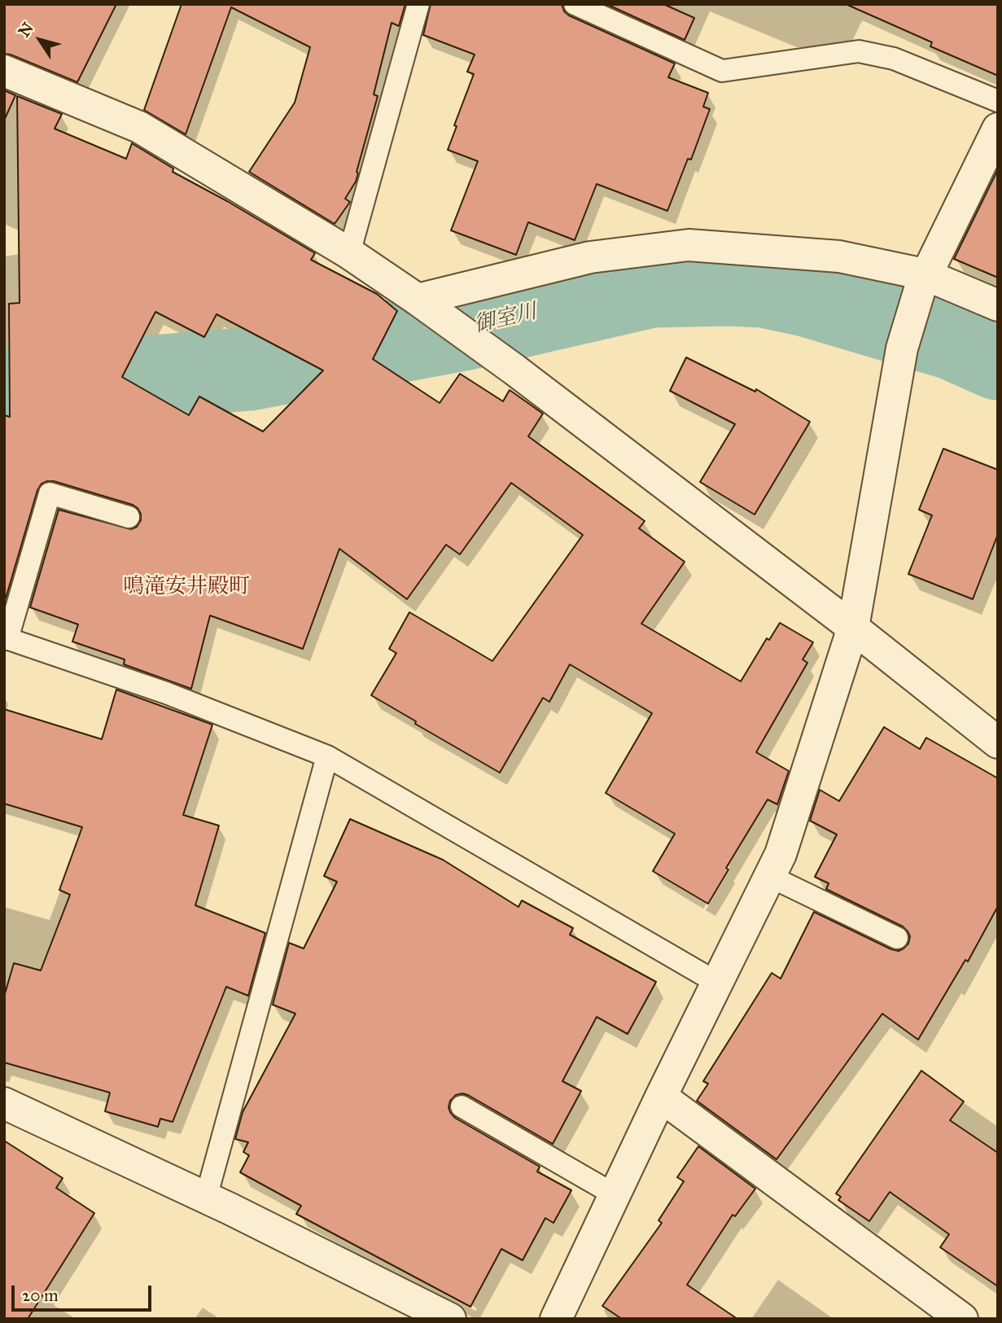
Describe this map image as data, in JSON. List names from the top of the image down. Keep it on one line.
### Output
{"districts":["鳴滝安井殿町"],"water":["御室川"],"scale_bar":"20 m","north":"top left"}
